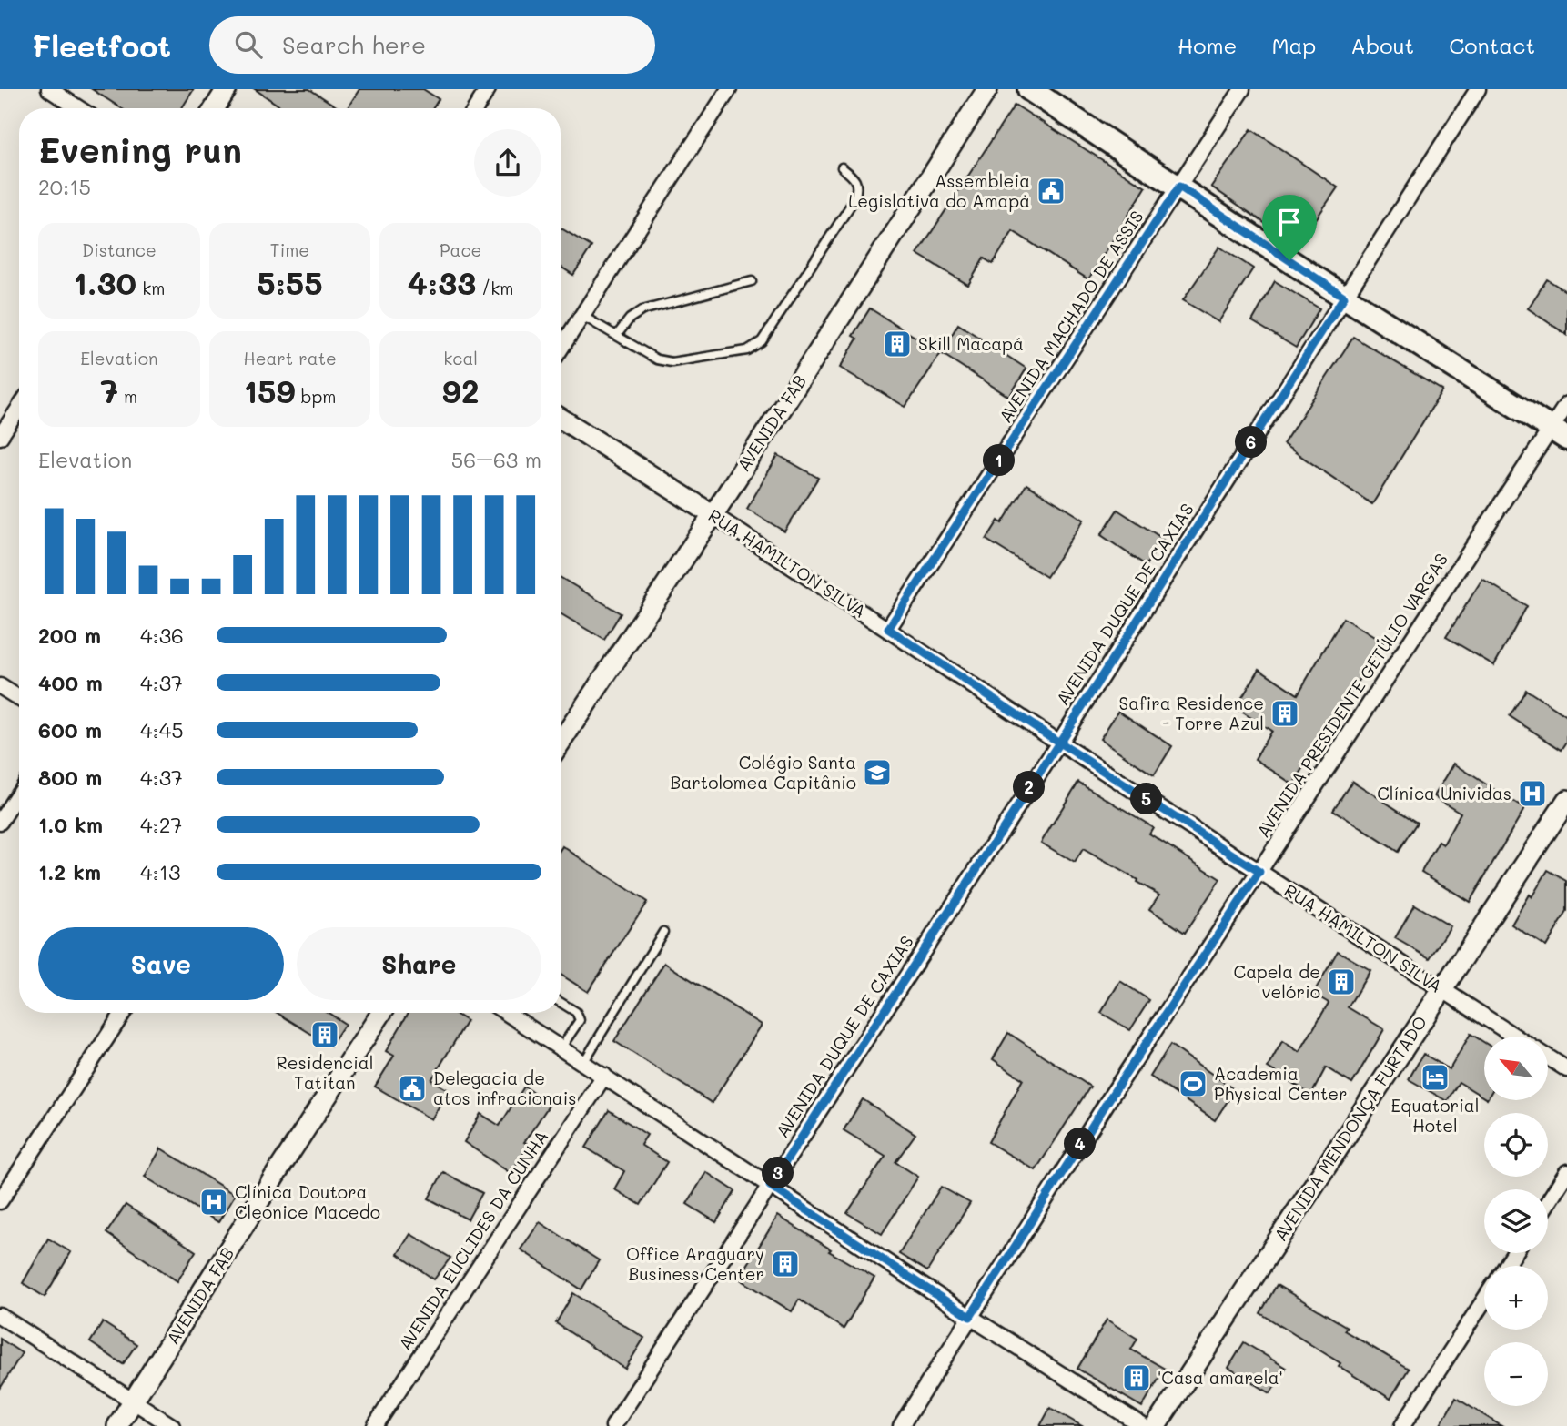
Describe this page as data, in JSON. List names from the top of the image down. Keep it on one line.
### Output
{"streets":{"main road":["AVENIDA FAB","RUA HAMILTON SILVA","AVENIDA MENDONÇA FURTADO"],"street":["AVENIDA MACHADO DE ASSIS","AVENIDA DUQUE DE CAXIAS","AVENIDA PRESIDENTE GETÚLIO VARGAS","AVENIDA EUCLIDES DA CUNHA"]},"crossings":[["AVENIDA MACHADO DE ASSIS","RUA HAMILTON SILVA"],["AVENIDA FAB","RUA HAMILTON SILVA"],["RUA HAMILTON SILVA","AVENIDA DUQUE DE CAXIAS"],["RUA HAMILTON SILVA","AVENIDA PRESIDENTE GETÚLIO VARGAS"],["RUA HAMILTON SILVA","AVENIDA MENDONÇA FURTADO"]],"places":{"public building":["Assembleia Legislativa do Amapá","Delegacia de atos infracionais"],"building":["Skill Macapá","Safira Residence - Torre Azul","Capela de velório","Residencial Tatitan","Office Araguary Business Center","'Casa amarela'"],"school or university":["Colégio Santa Bartolomea Capitânio"],"hospital":["Clínica Unividas","Clínica Doutora Cleonice Macedo"],"hotel":["Equatorial Hotel"],"sports":["Academia Physical Center"]},"north":"top left","page":{"header":"Fleetfoot","search":"Search here","nav":["Home","Map","About","Contact"],"heading":["Evening run","20:15"],"stats":[["Distance","1.30 km"],["Time","5:55"],["Pace","4:33 /km"],["Elevation","7 m"],["Heart rate","159 bpm"],["kcal","92"]],"pins":["6","1","2","5","4","3"],"chart":["Elevation","56–63 m"],"list":[{"name":"200 m","note":"4:36"},{"name":"400 m","note":"4:37"},{"name":"600 m","note":"4:45"},{"name":"800 m","note":"4:37"},{"name":"1.0 km","note":"4:27"},{"name":"1.2 km","note":"4:13"}],"buttons":["Save","Share"],"map_buttons":["+","−"]}}
